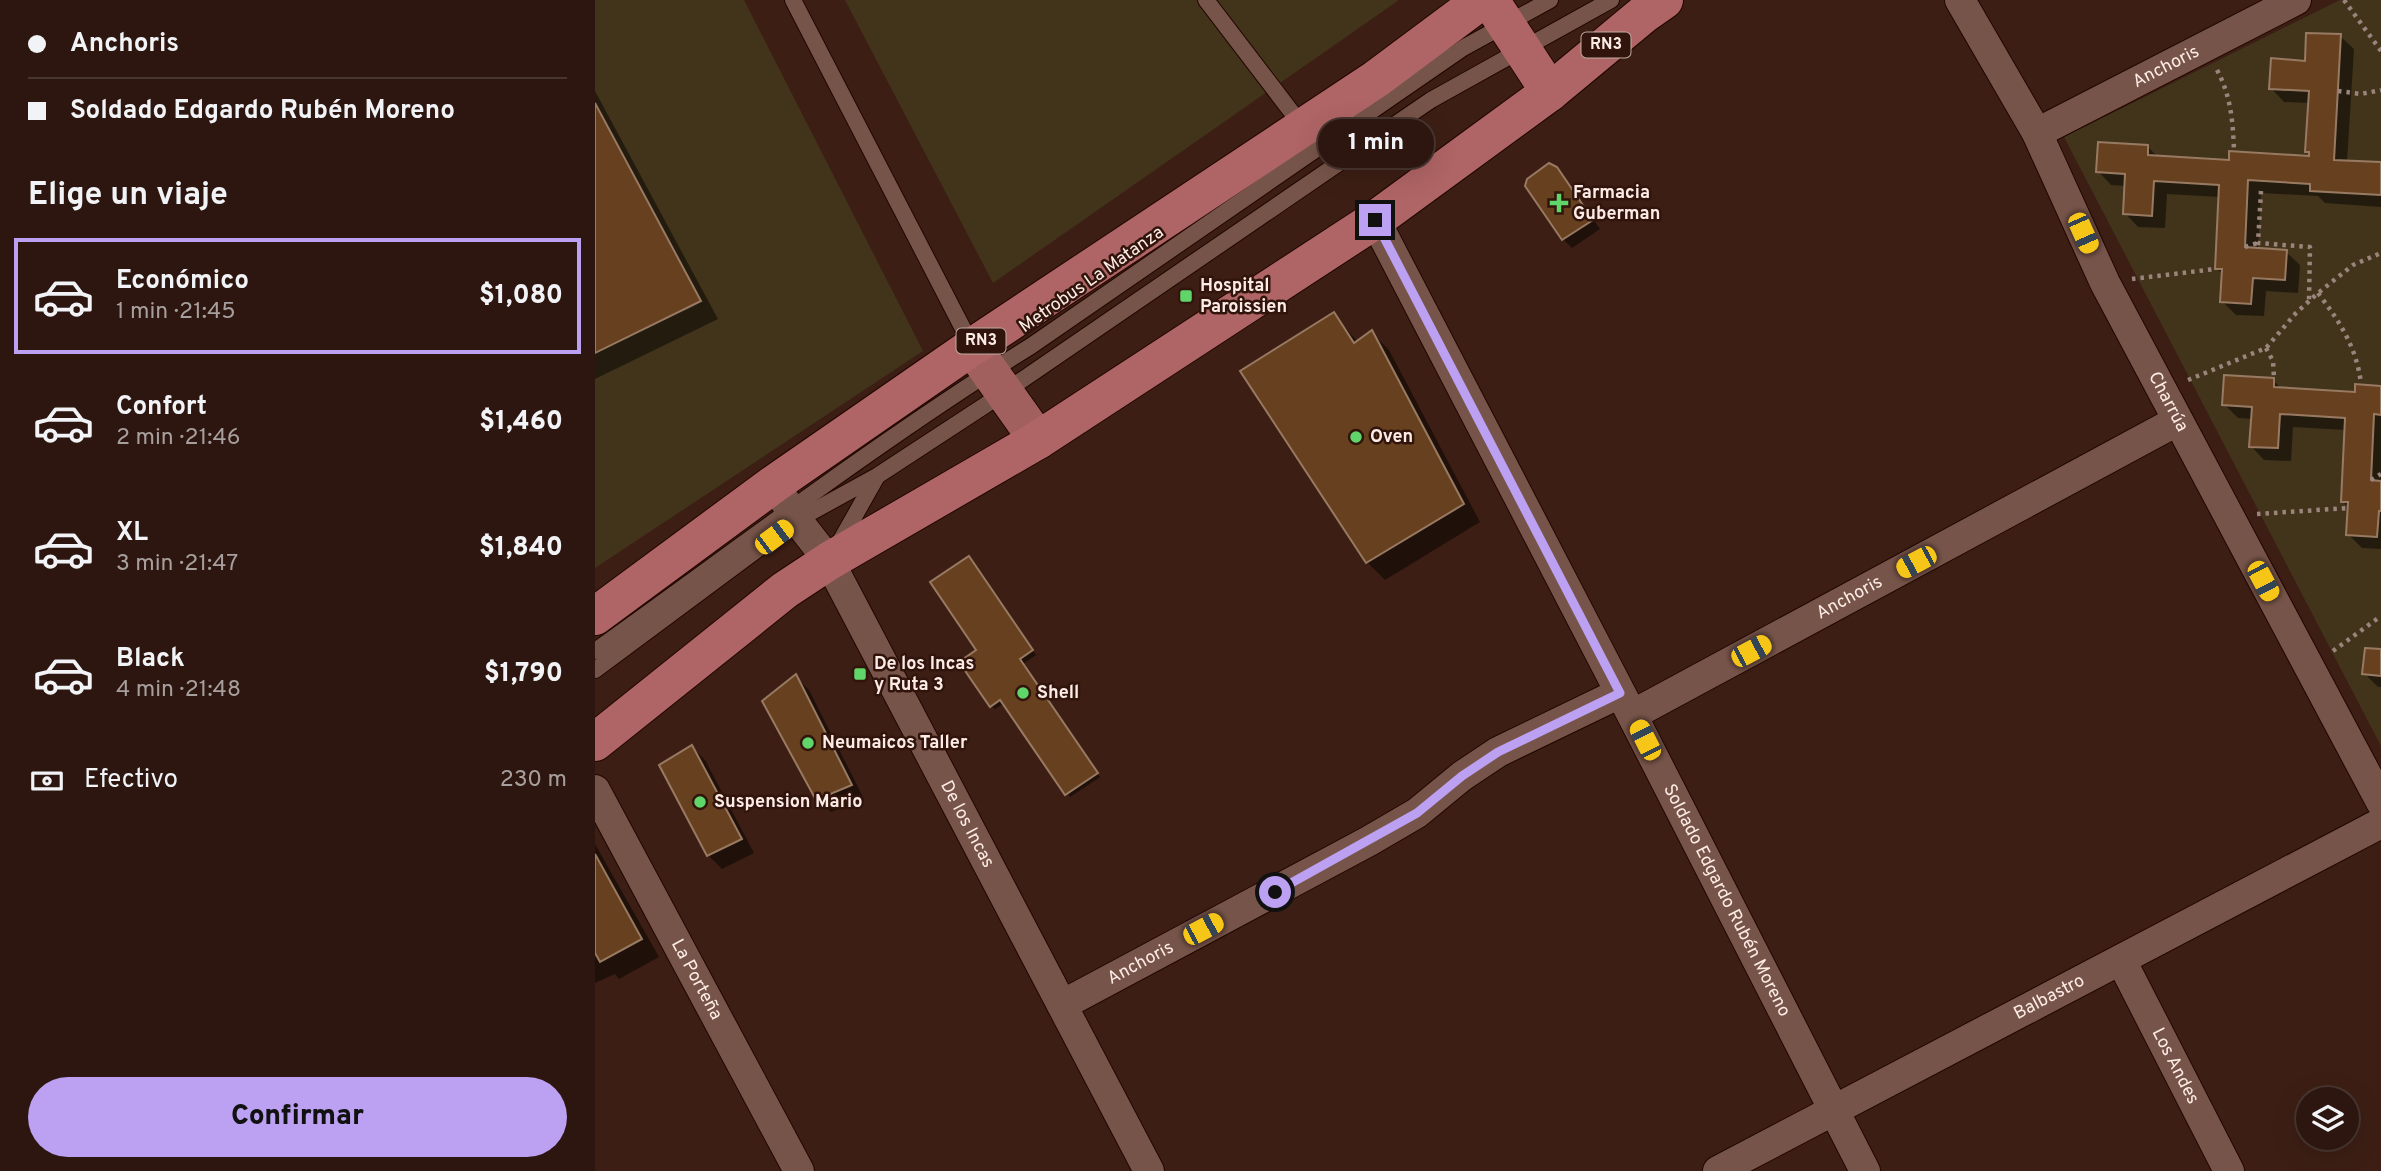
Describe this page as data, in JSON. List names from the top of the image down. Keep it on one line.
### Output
{"streets":{"highway":["RN3"],"street":["Anchoris","Charrúa","De los Incas","Soldado Edgardo Rubén Moreno","La Porteña","Balbastro","Los Andes"],"lane":["Metrobus La Matanza"]},"crossings":[["RN3","Metrobus La Matanza"],["RN3","De los Incas"],["RN3","Soldado Edgardo Rubén Moreno"],["Anchoris","Charrúa"],["Anchoris","De los Incas"],["Anchoris","Soldado Edgardo Rubén Moreno"],["Metrobus La Matanza","De los Incas"],["Soldado Edgardo Rubén Moreno","Balbastro"],["Balbastro","Los Andes"]],"places":{"health":["Farmacia Guberman"],"transit":["Hospital Paroissien","De los Incas y Ruta 3"],"other":["Oven","Shell","Neumaicos Taller","Suspension Mario"]},"page":{"banner":["Anchoris","Soldado Edgardo Rubén Moreno"],"bubble":"1 min","heading":"Elige un viaje","list":[{"name":"Económico","note":"1 min · 21:45","value":"$1,080"},{"name":"Confort","note":"2 min · 21:46","value":"$1,460"},{"name":"XL","note":"3 min · 21:47","value":"$1,840"},{"name":"Black","note":"4 min · 21:48","value":"$1,790"}],"pay":["Efectivo","230 m"],"buttons":"Confirmar"}}
